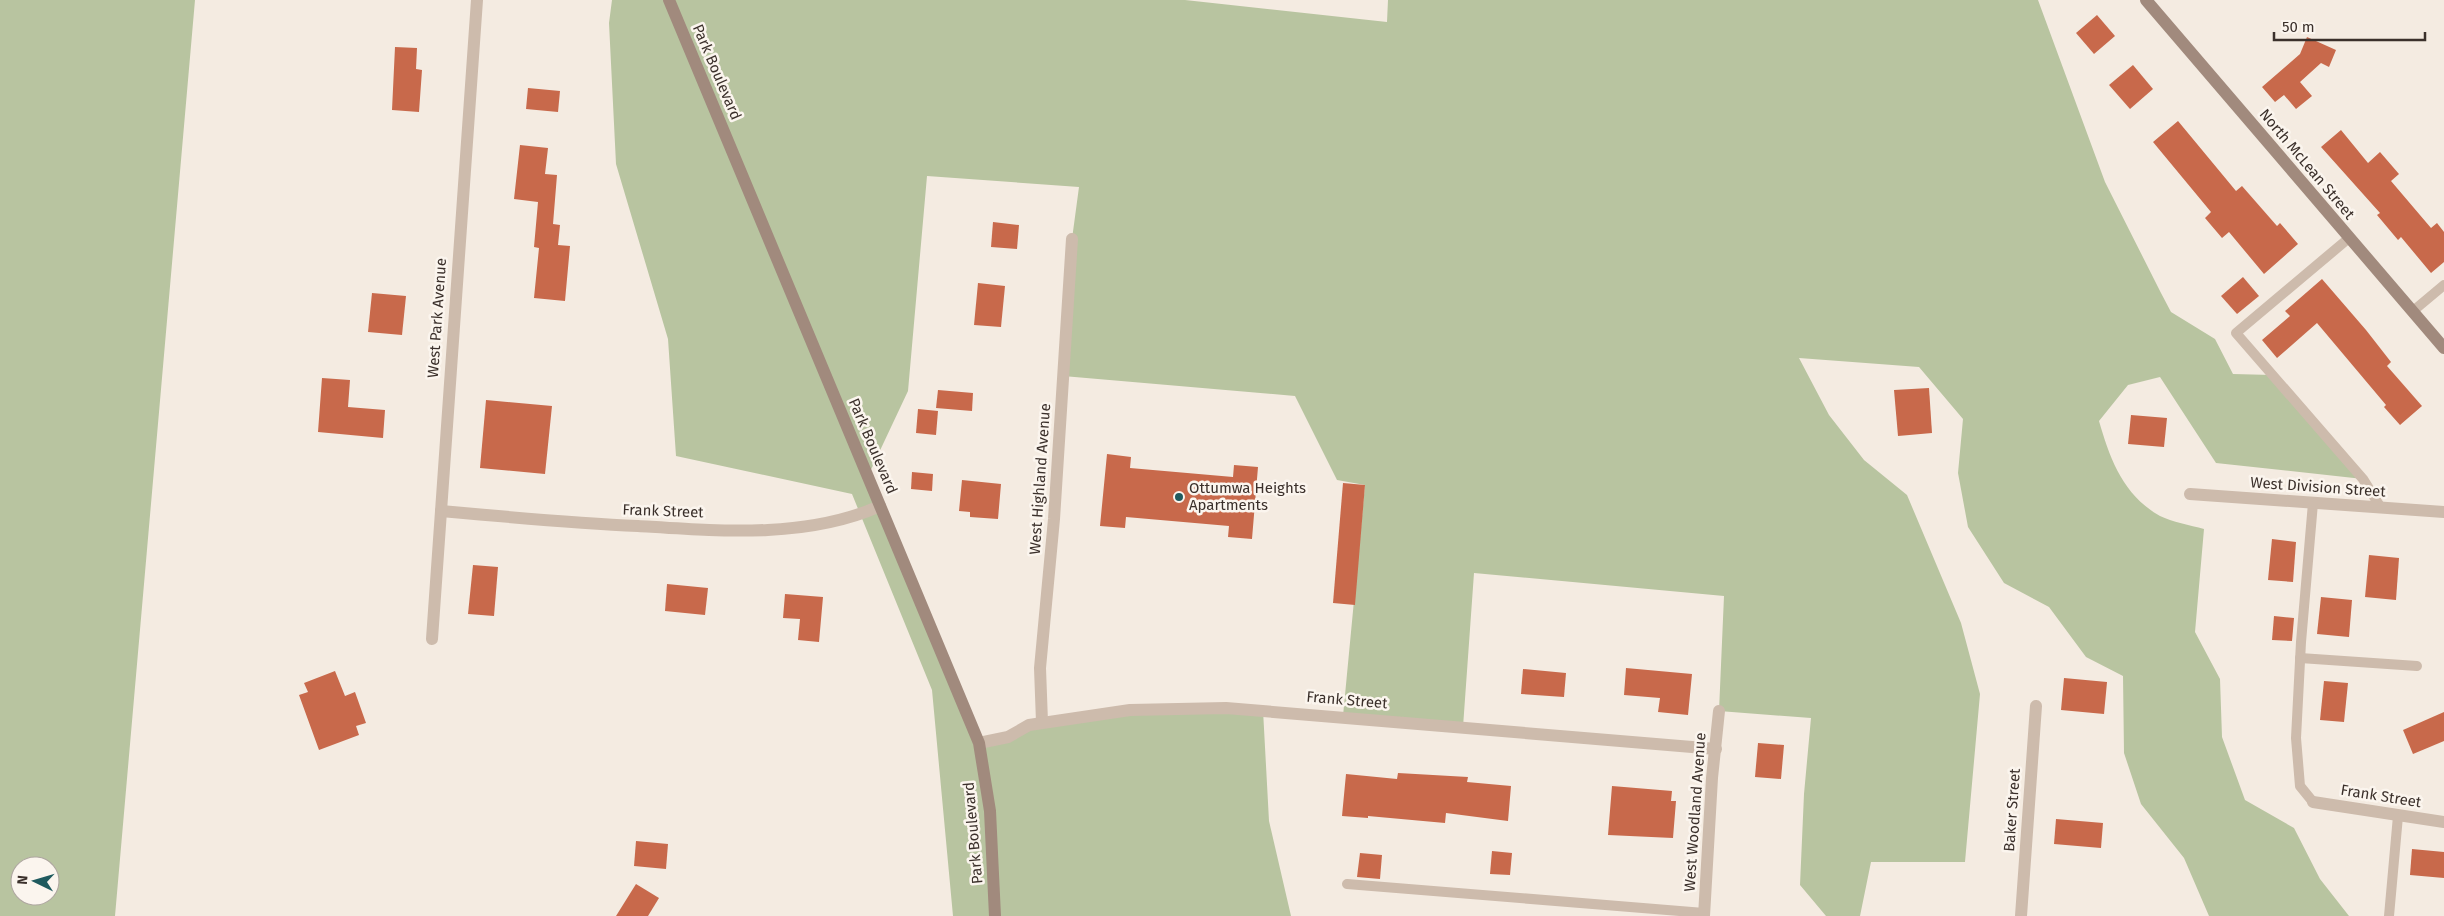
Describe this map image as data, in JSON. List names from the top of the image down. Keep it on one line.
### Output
{"streets":{"main road":["Park Boulevard","North McLean Street"],"street":["West Park Avenue","West Highland Avenue","West Division Street","Frank Street","Baker Street","West Woodland Avenue"]},"crossings":[["Park Boulevard","Frank Street"],["West Park Avenue","Frank Street"],["West Highland Avenue","Frank Street"],["Frank Street","West Woodland Avenue"]],"places":["Ottumwa Heights Apartments"],"scale_bar":"50 m","north":"left"}
